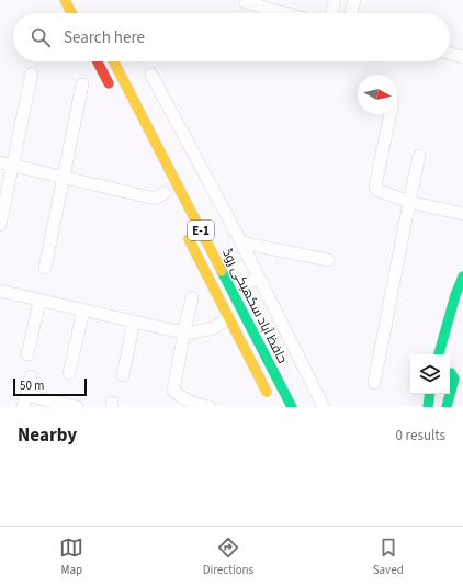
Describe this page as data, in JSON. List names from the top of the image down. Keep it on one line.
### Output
{"streets":{"highway":["E-1","حافظ آباد سکھیکی روڈ"]},"scale_bar":"50 m","north":"right","page":{"search":"Search here","scale":"50 m","heading":["Nearby","0 results"],"nav":["Map","Directions","Saved"]}}
